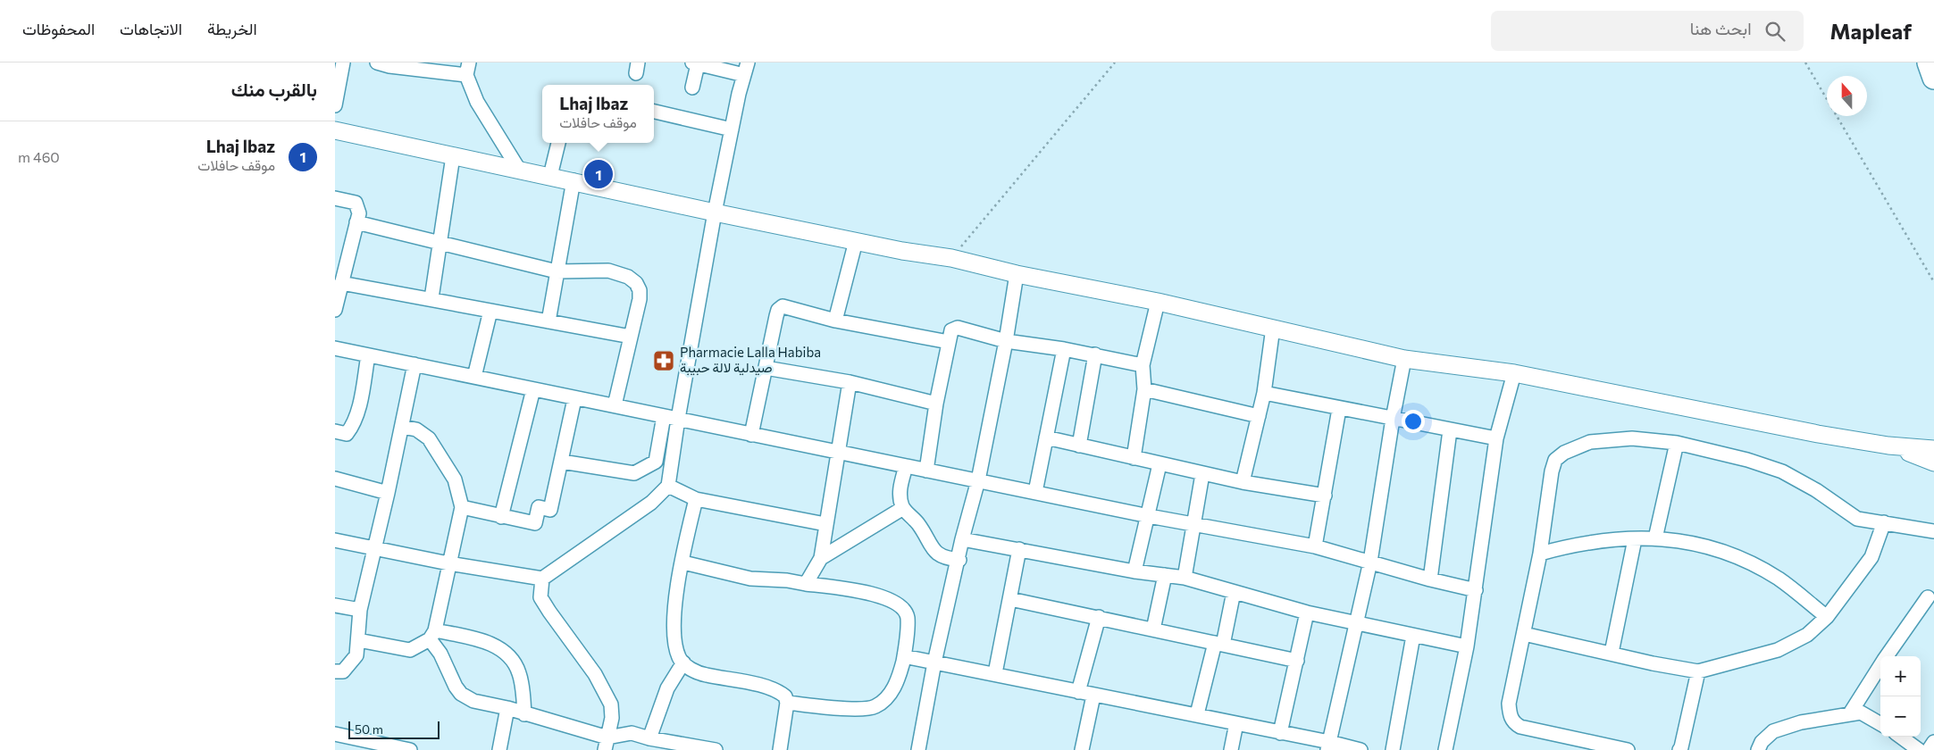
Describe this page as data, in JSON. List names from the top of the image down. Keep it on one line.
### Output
{"places":{"pharmacy":["Pharmacie Lalla Habiba صيدلية لالة حبيبة"]},"scale_bar":"50 m","north":"top","page":{"header":"Mapleaf","search":"ابحث هنا","nav":["الخريطة","الاتجاهات","المحفوظات"],"heading":"بالقرب منك","popup":["Lhaj lbaz","موقف حافلات"],"list":[{"mark":"1","name":"Lhaj lbaz","note":"موقف حافلات","value":"460 m"}],"pins":"1","map_buttons":["+","−"],"scale":"50 m"}}
